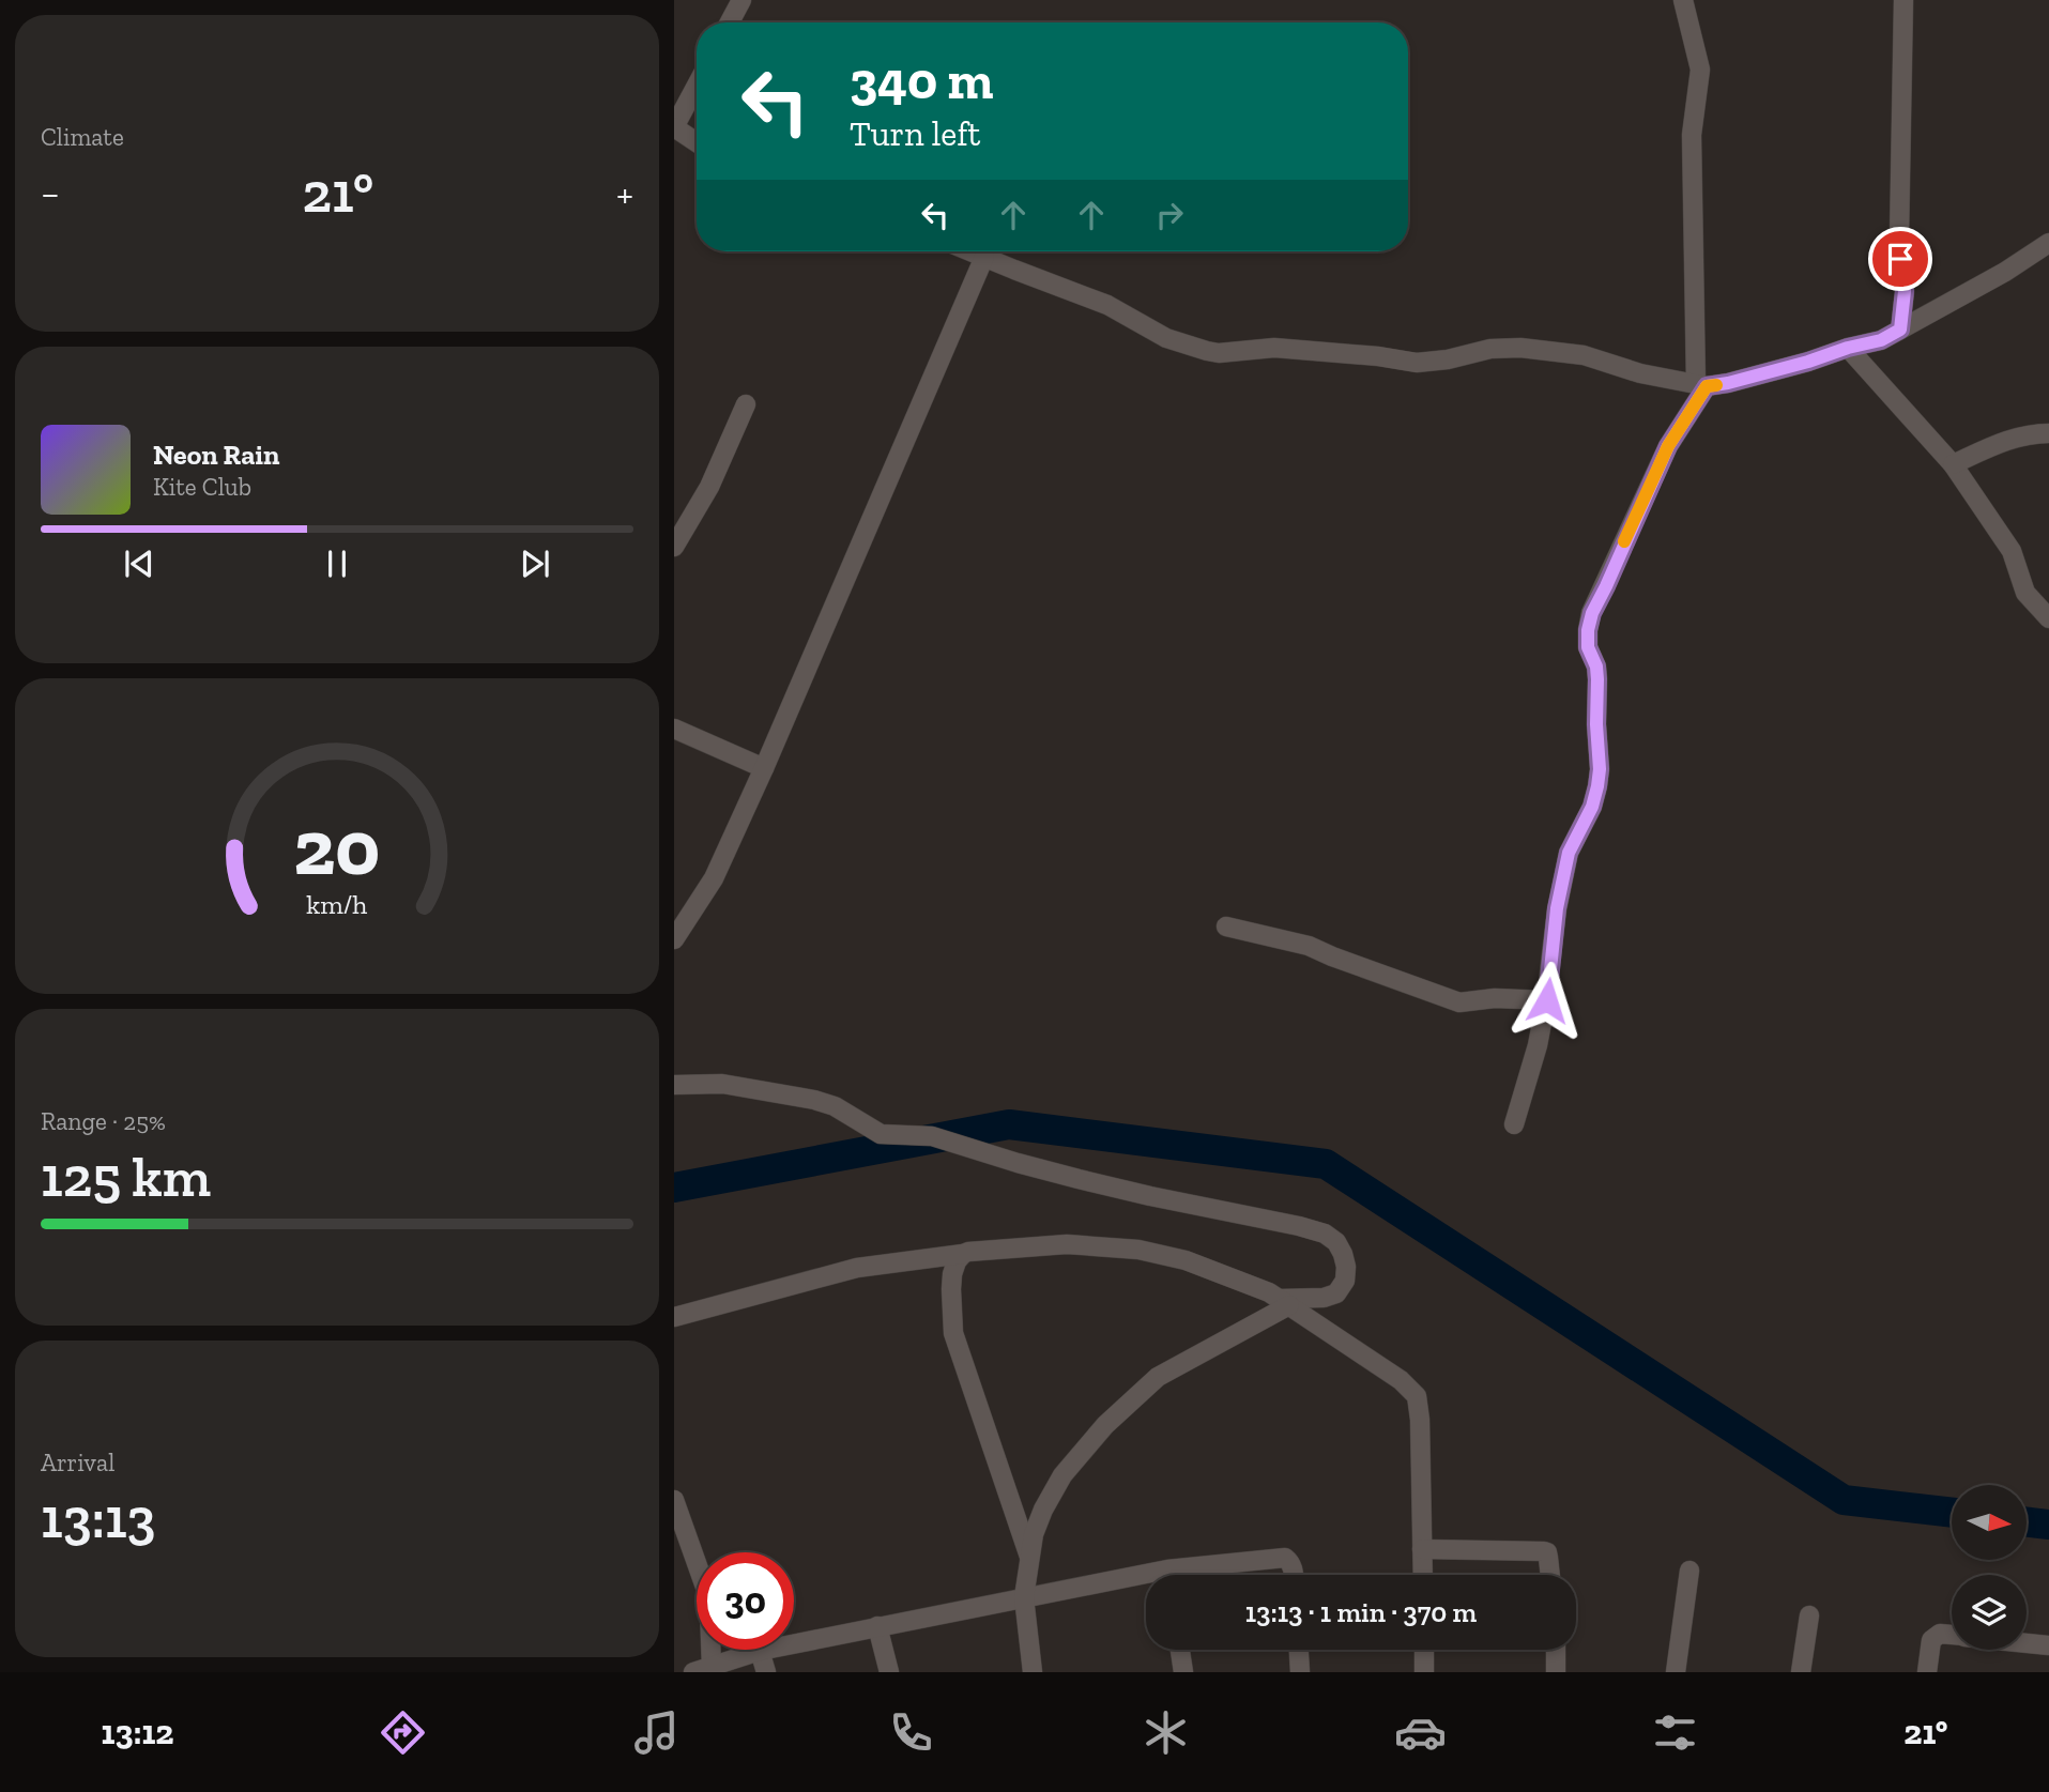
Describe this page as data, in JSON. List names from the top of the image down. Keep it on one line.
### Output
{"north":"right","page":{"tile":["Climate",["Range · 25%","125 km"],["Arrival","13:13"]],"turn":["340 m","Turn left"],"heat":["−","21°","+"],"song":["Neon Rain","Kite Club"],"limit":"30","trip":"13:13 · 1 min · 370 m","tabs":["13:12","21°"],"gauge":["20","km/h"]}}
